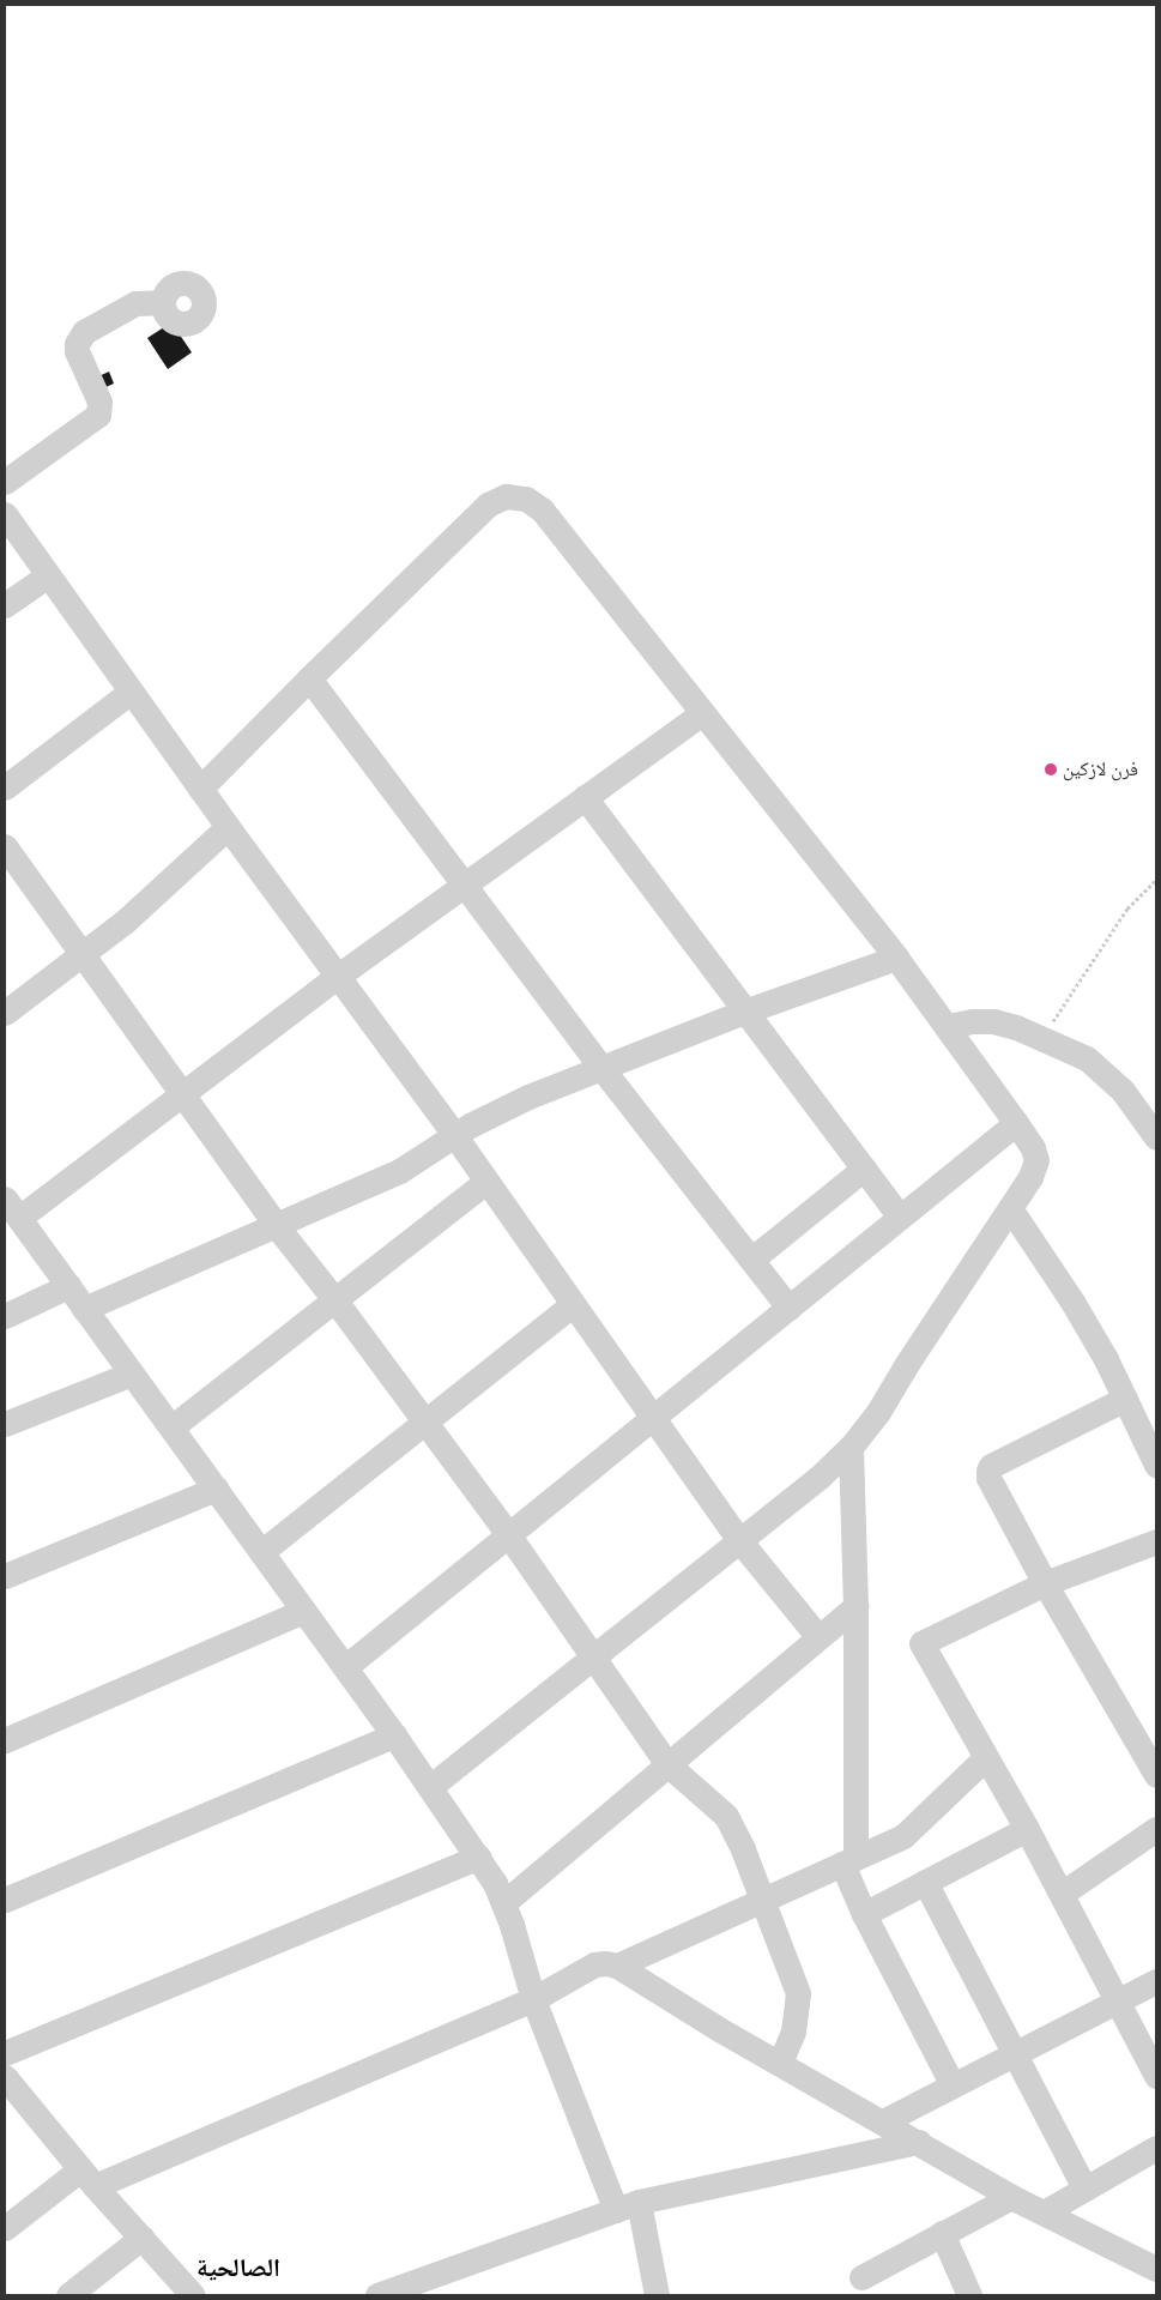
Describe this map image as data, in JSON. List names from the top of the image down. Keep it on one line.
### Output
{"districts":["الصالحية"],"places":["فرن لازكين"]}
